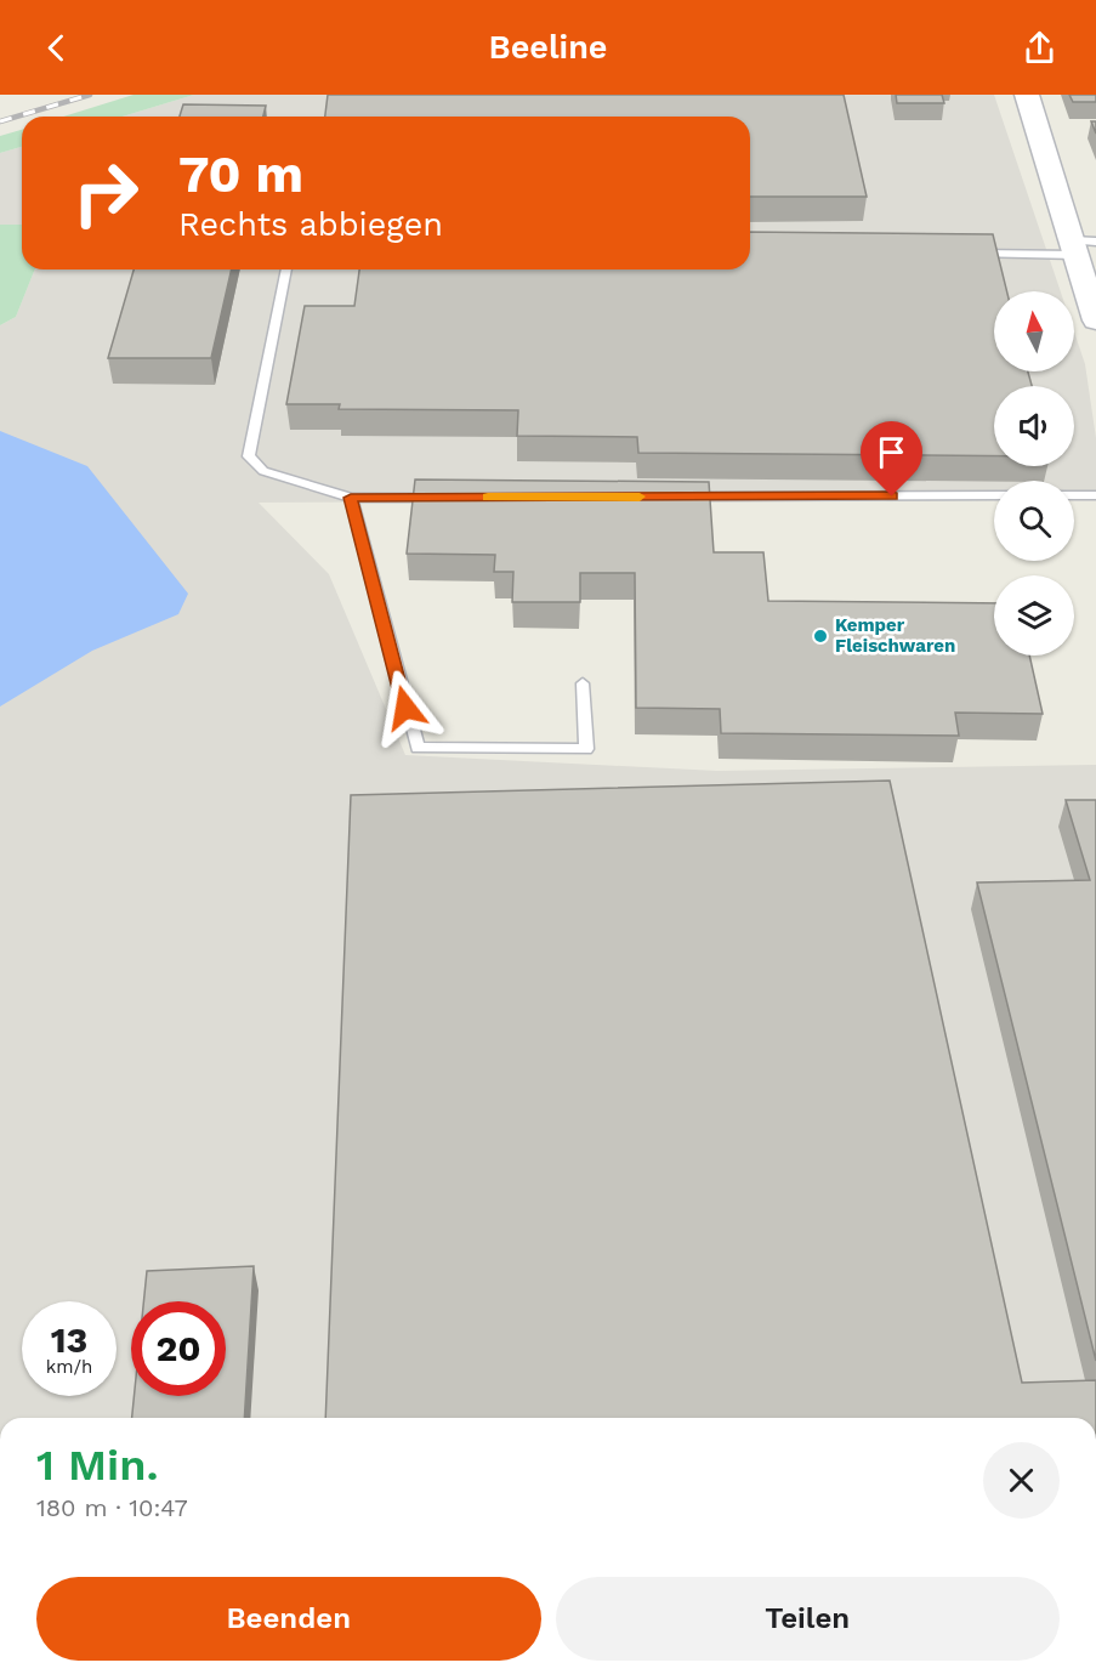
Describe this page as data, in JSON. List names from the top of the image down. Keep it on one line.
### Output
{"places":["Kemper Fleischwaren"],"north":"top","page":{"header":"Beeline","turn":["70 m","Rechts abbiegen"],"speed":"13 km/h","limit":"20","heading":["1 Min.","180 m · 10:47"],"buttons":["Beenden","Teilen"]}}
